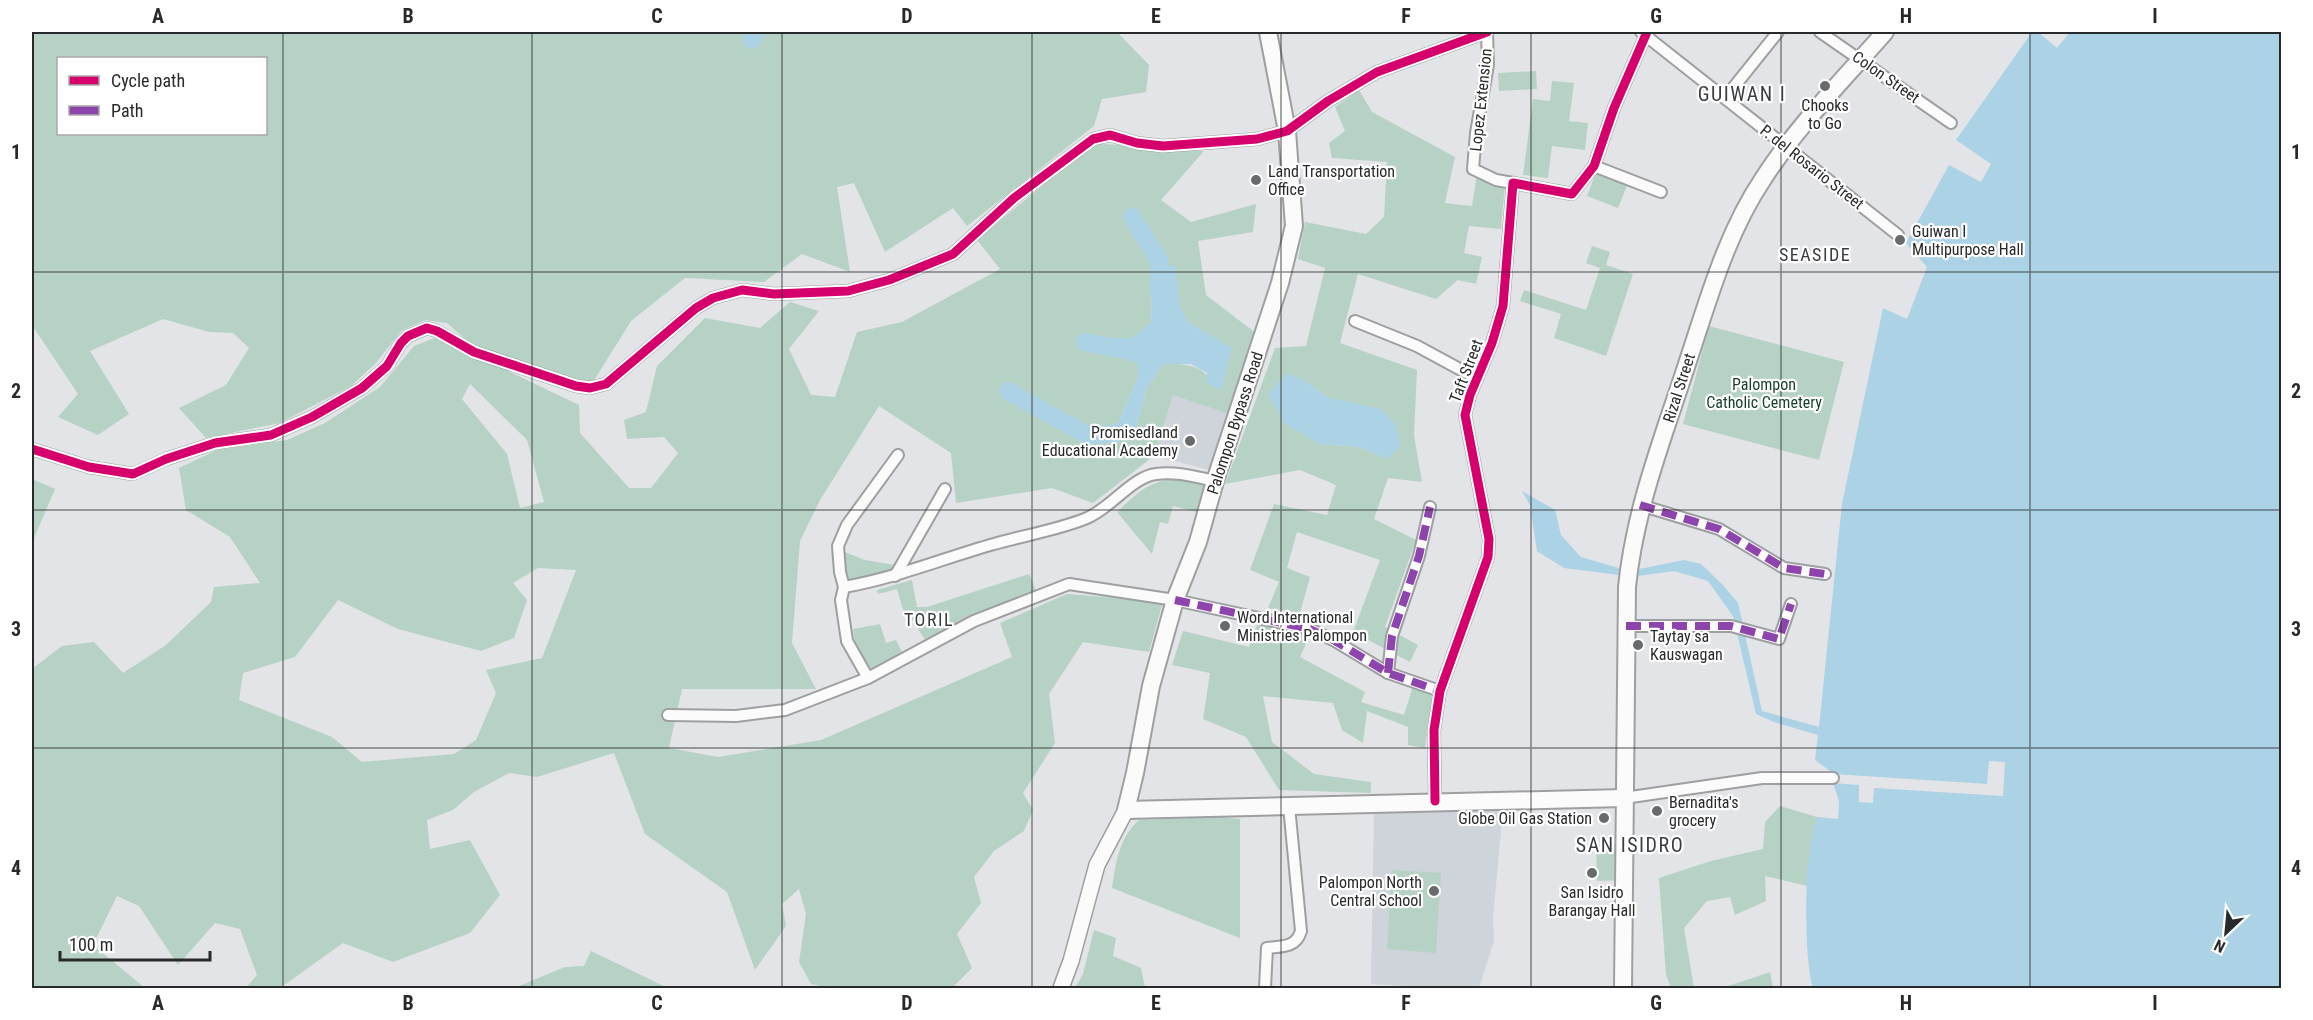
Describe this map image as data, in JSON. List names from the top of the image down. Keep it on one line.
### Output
{"streets":{"main road":["Rizal Street","Palompon Bypass Road"],"street":["Colon Street","Lopez Extension","P. del Rosario Street","Taft Street"]},"crossings":[["Colon Street","Rizal Street"],["Lopez Extension","Taft Street"],["P. del Rosario Street","Rizal Street"]],"districts":["GUIWAN I","SEASIDE","TORIL","SAN ISIDRO"],"parks":["Palompon Catholic Cemetery"],"places":["Chooks to Go","Land Transportation Office","Guiwan I Multipurpose Hall","Promisedland Educational Academy","Word International Ministries Palompon","Taytay sa Kauswagan","Bernadita's grocery","Globe Oil Gas Station","San Isidro Barangay Hall","Palompon North Central School"],"legend":["Cycle path","Path"],"scale_bar":"100 m","north":"bottom left","grid":{"columns":["A","B","C","D","E","F","G","H","I"],"rows":["1","2","3","4"]}}
